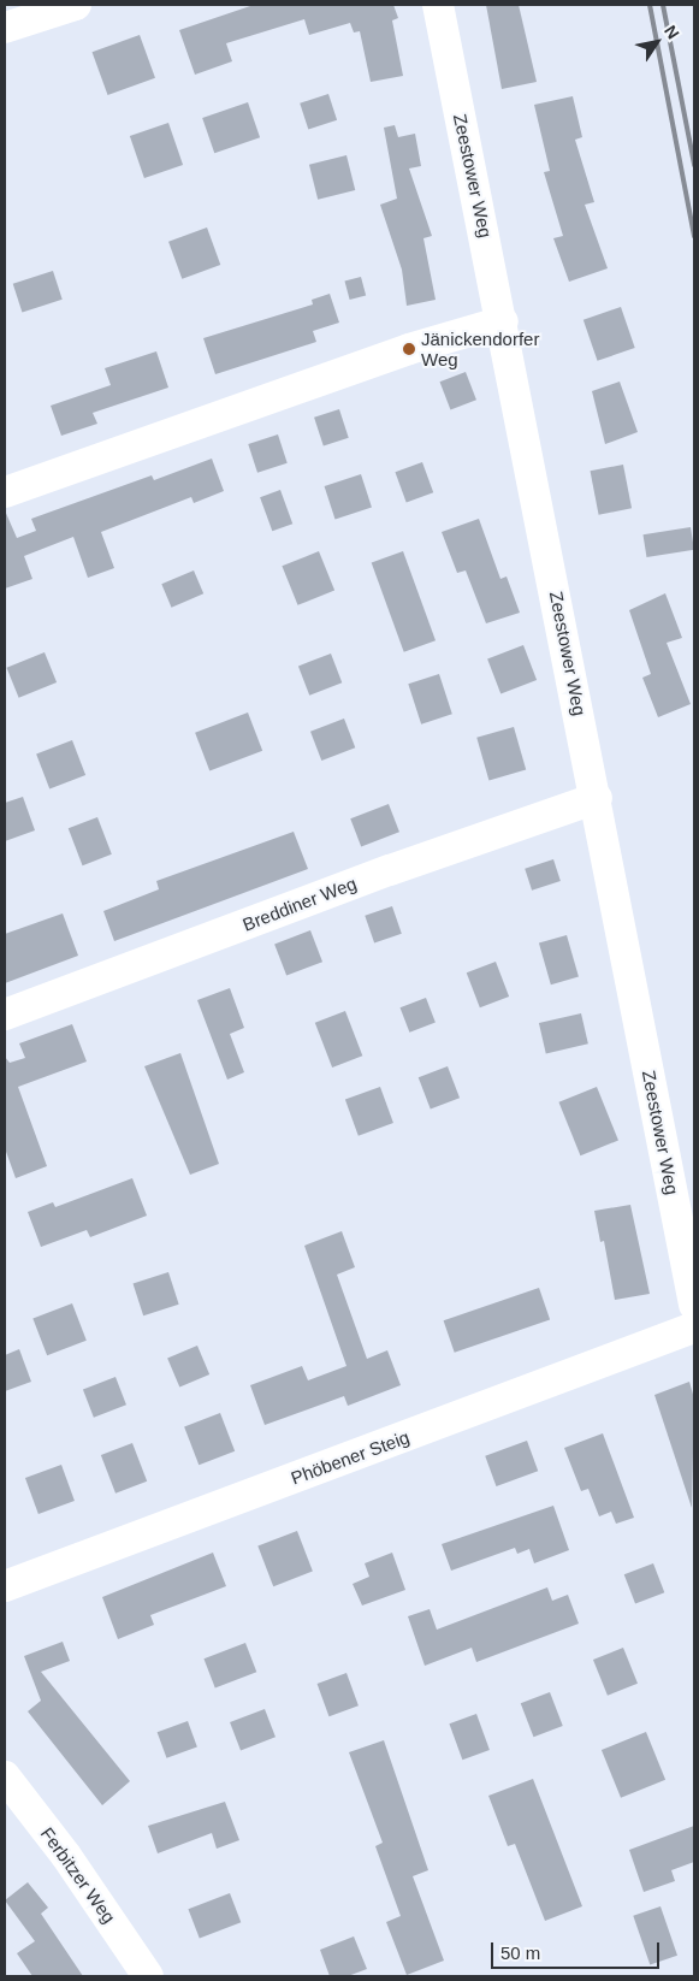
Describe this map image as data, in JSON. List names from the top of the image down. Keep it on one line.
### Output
{"streets":{"street":["Zeestower Weg","Breddiner Weg","Phöbener Steig","Ferbitzer Weg"]},"crossings":[["Zeestower Weg","Breddiner Weg"]],"places":["Jänickendorfer Weg"],"scale_bar":"50 m","north":"top right"}
